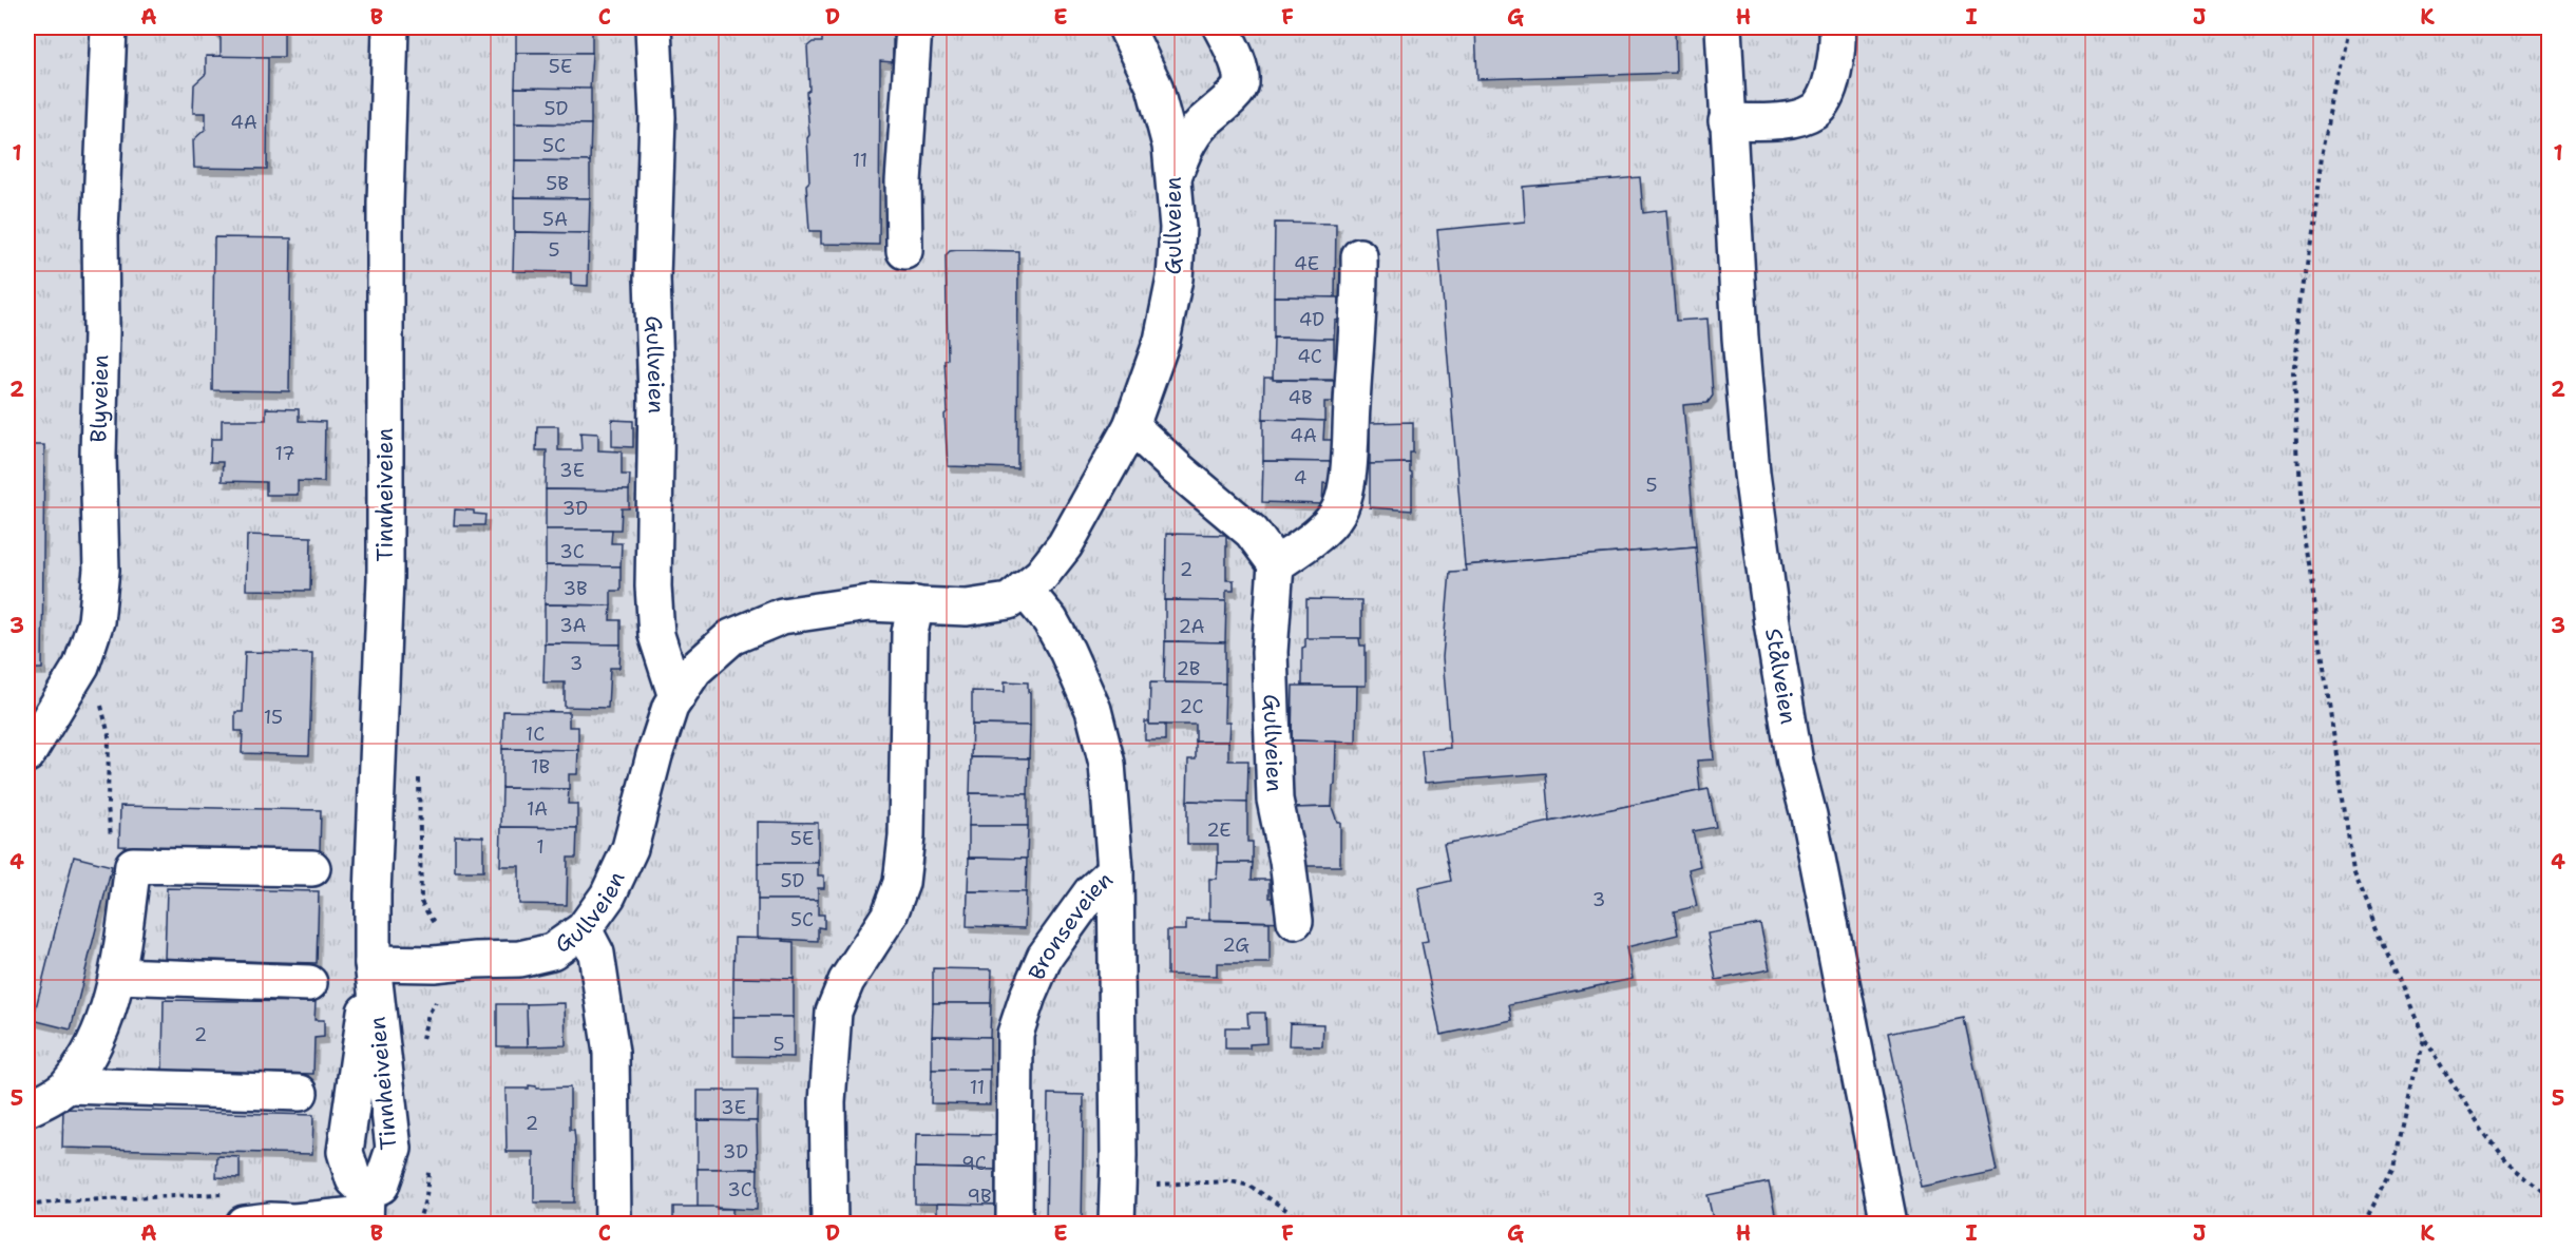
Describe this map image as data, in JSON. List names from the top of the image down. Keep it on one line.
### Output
{"streets":{"street":["Gullveien","Blyveien","Tinnheiveien","Stålveien","Bronseveien"]},"crossings":[["Gullveien","Tinnheiveien"]],"house_numbers":["5E","5D","4A","5C","11","5B","5A","5","4E","4D","4C","4B","4A","17","3E","4","5","3D","3C","2","3B","3A","2A","3","2B","2C","15","1C","1B","1A","2E","5E","1","5D","3","5C","2G","2","5","11","3E","2","3D","9C","3C","9B"],"grid":{"columns":["A","B","C","D","E","F","G","H","I","J","K"],"rows":["1","2","3","4","5"]}}
